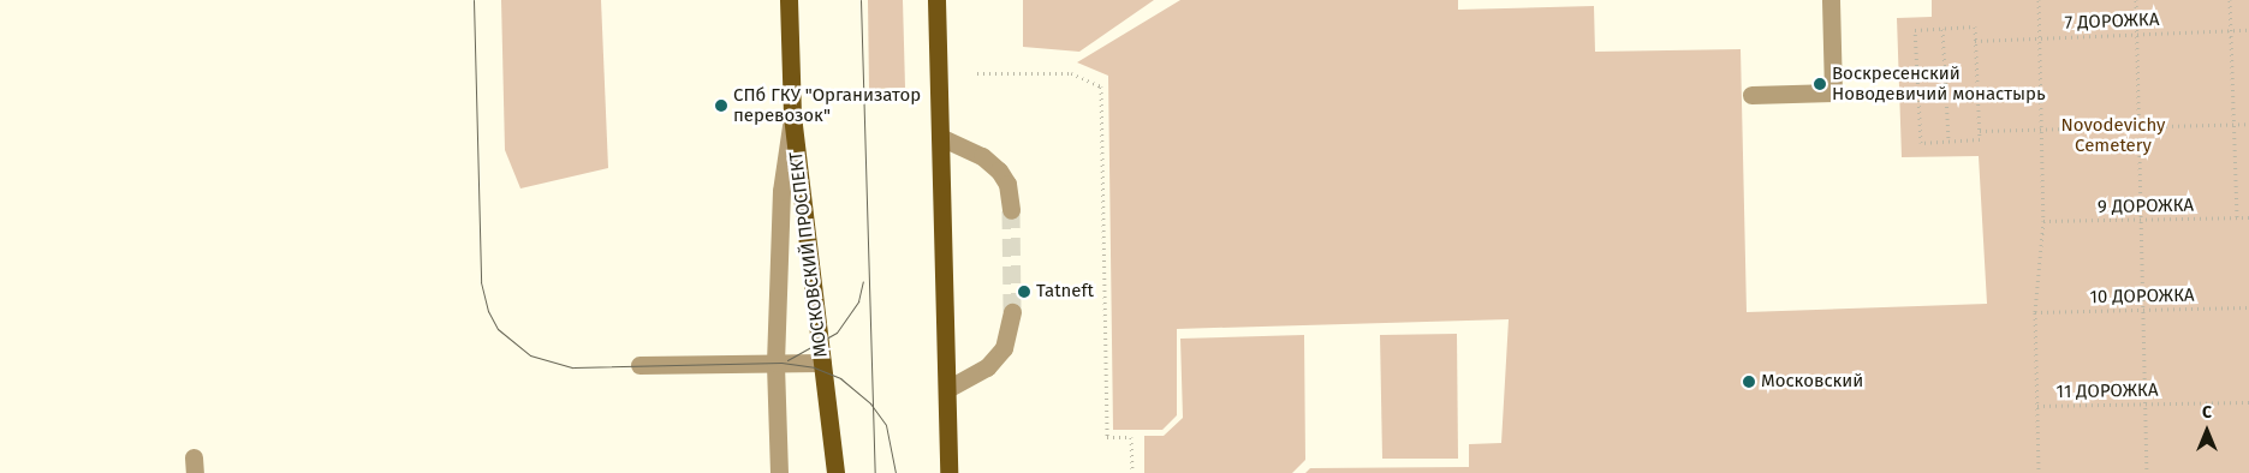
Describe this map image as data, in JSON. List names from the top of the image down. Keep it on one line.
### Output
{"streets":{"main road":["МОСКОВСКИЙ ПРОСПЕКТ"],"path":["7 ДОРОЖКА","9 ДОРОЖКА","10 ДОРОЖКА","11 ДОРОЖКА"]},"parks":["Novodevichy Cemetery"],"places":["Воскресенский Новодевичий монастырь","СПб ГКУ \"Организатор перевозок\"","Tatneft","Московский"],"north":"top"}
